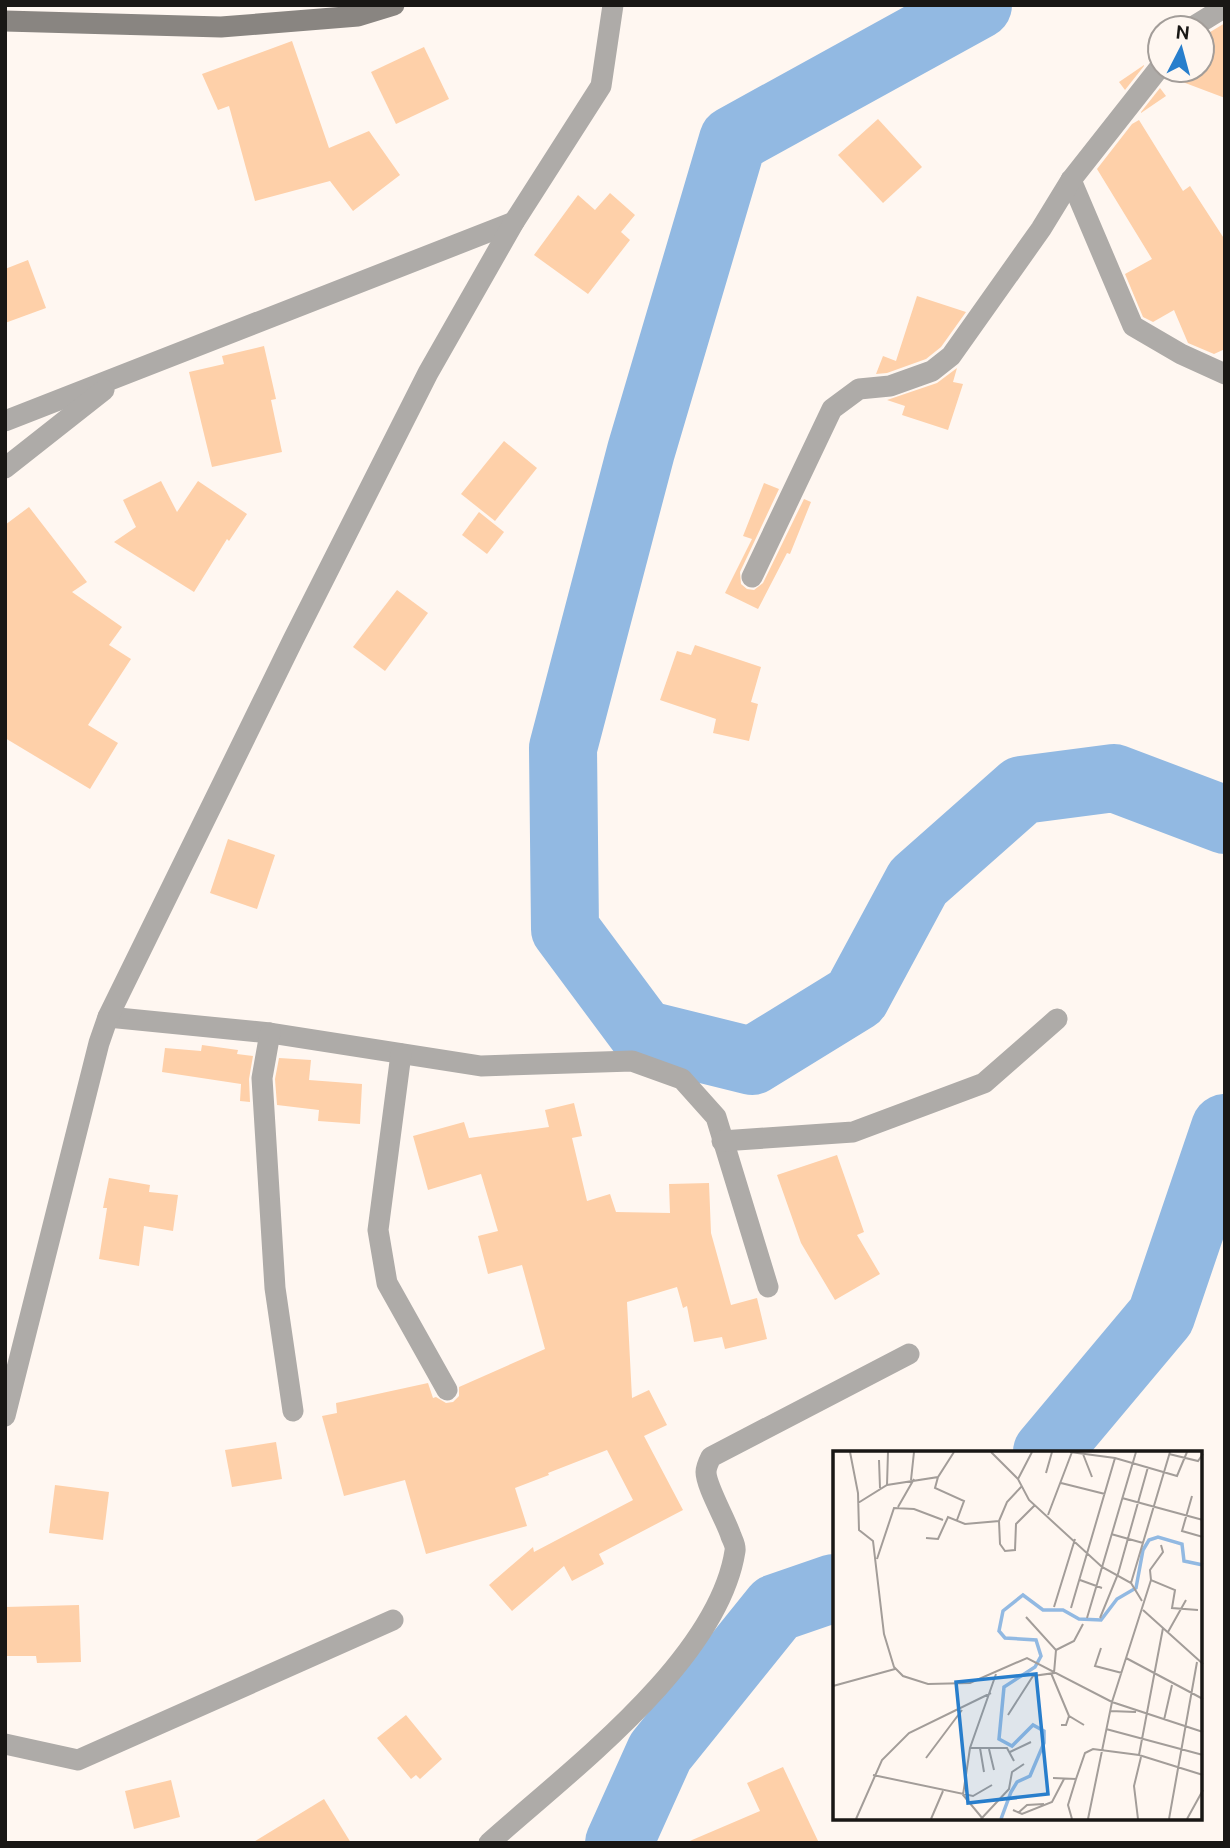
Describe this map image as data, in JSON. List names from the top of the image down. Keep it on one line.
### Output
{"north":"top"}
